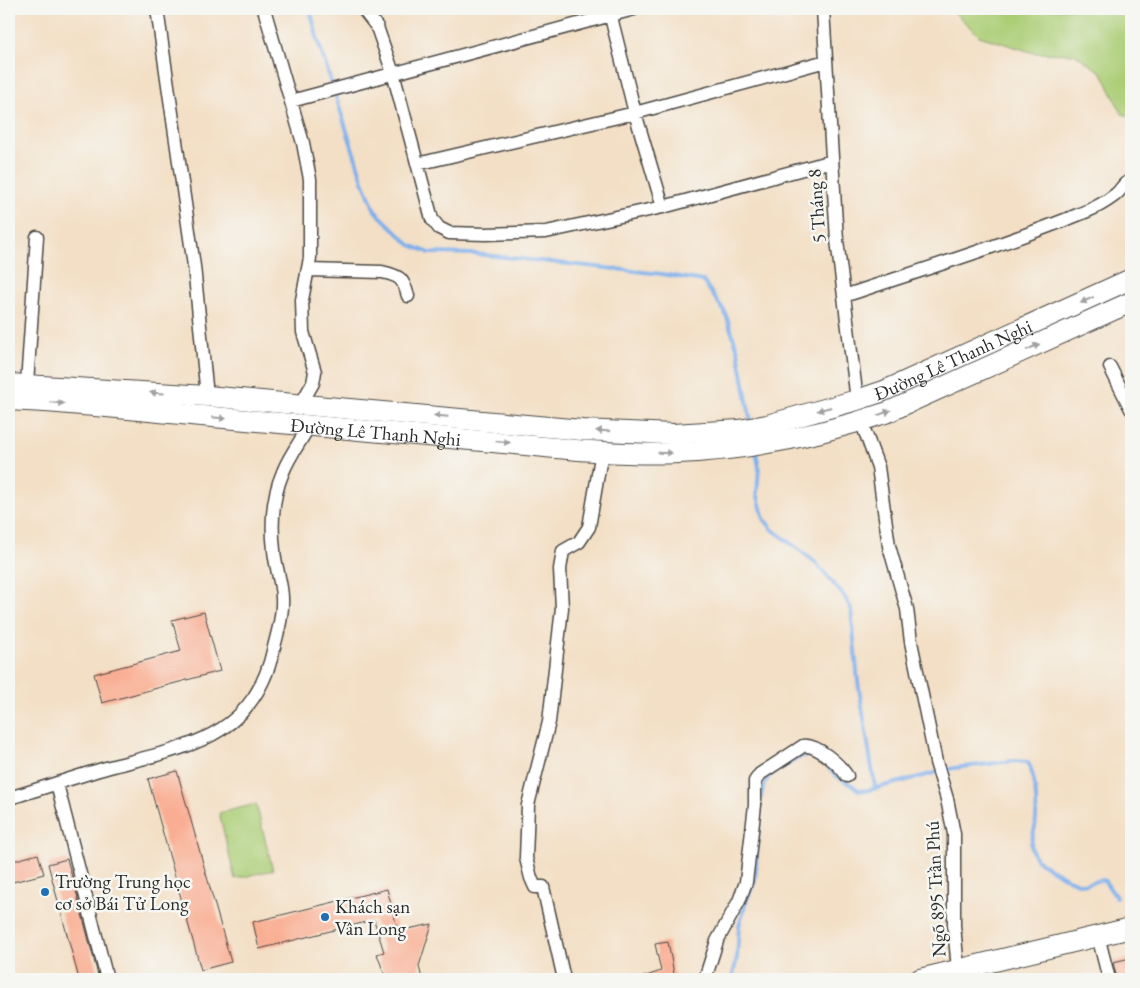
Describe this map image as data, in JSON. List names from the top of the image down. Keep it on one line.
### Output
{"streets":{"main road":["Đường Lê Thanh Nghị"],"street":["5 Tháng 8","Ngõ 895 Trần Phú"]},"crossings":[["5 Tháng 8","Đường Lê Thanh Nghị"],["Đường Lê Thanh Nghị","Ngõ 895 Trần Phú"]],"places":["Trường Trung học cơ sở Bái Tử Long","Khách sạn Vân Long"]}
